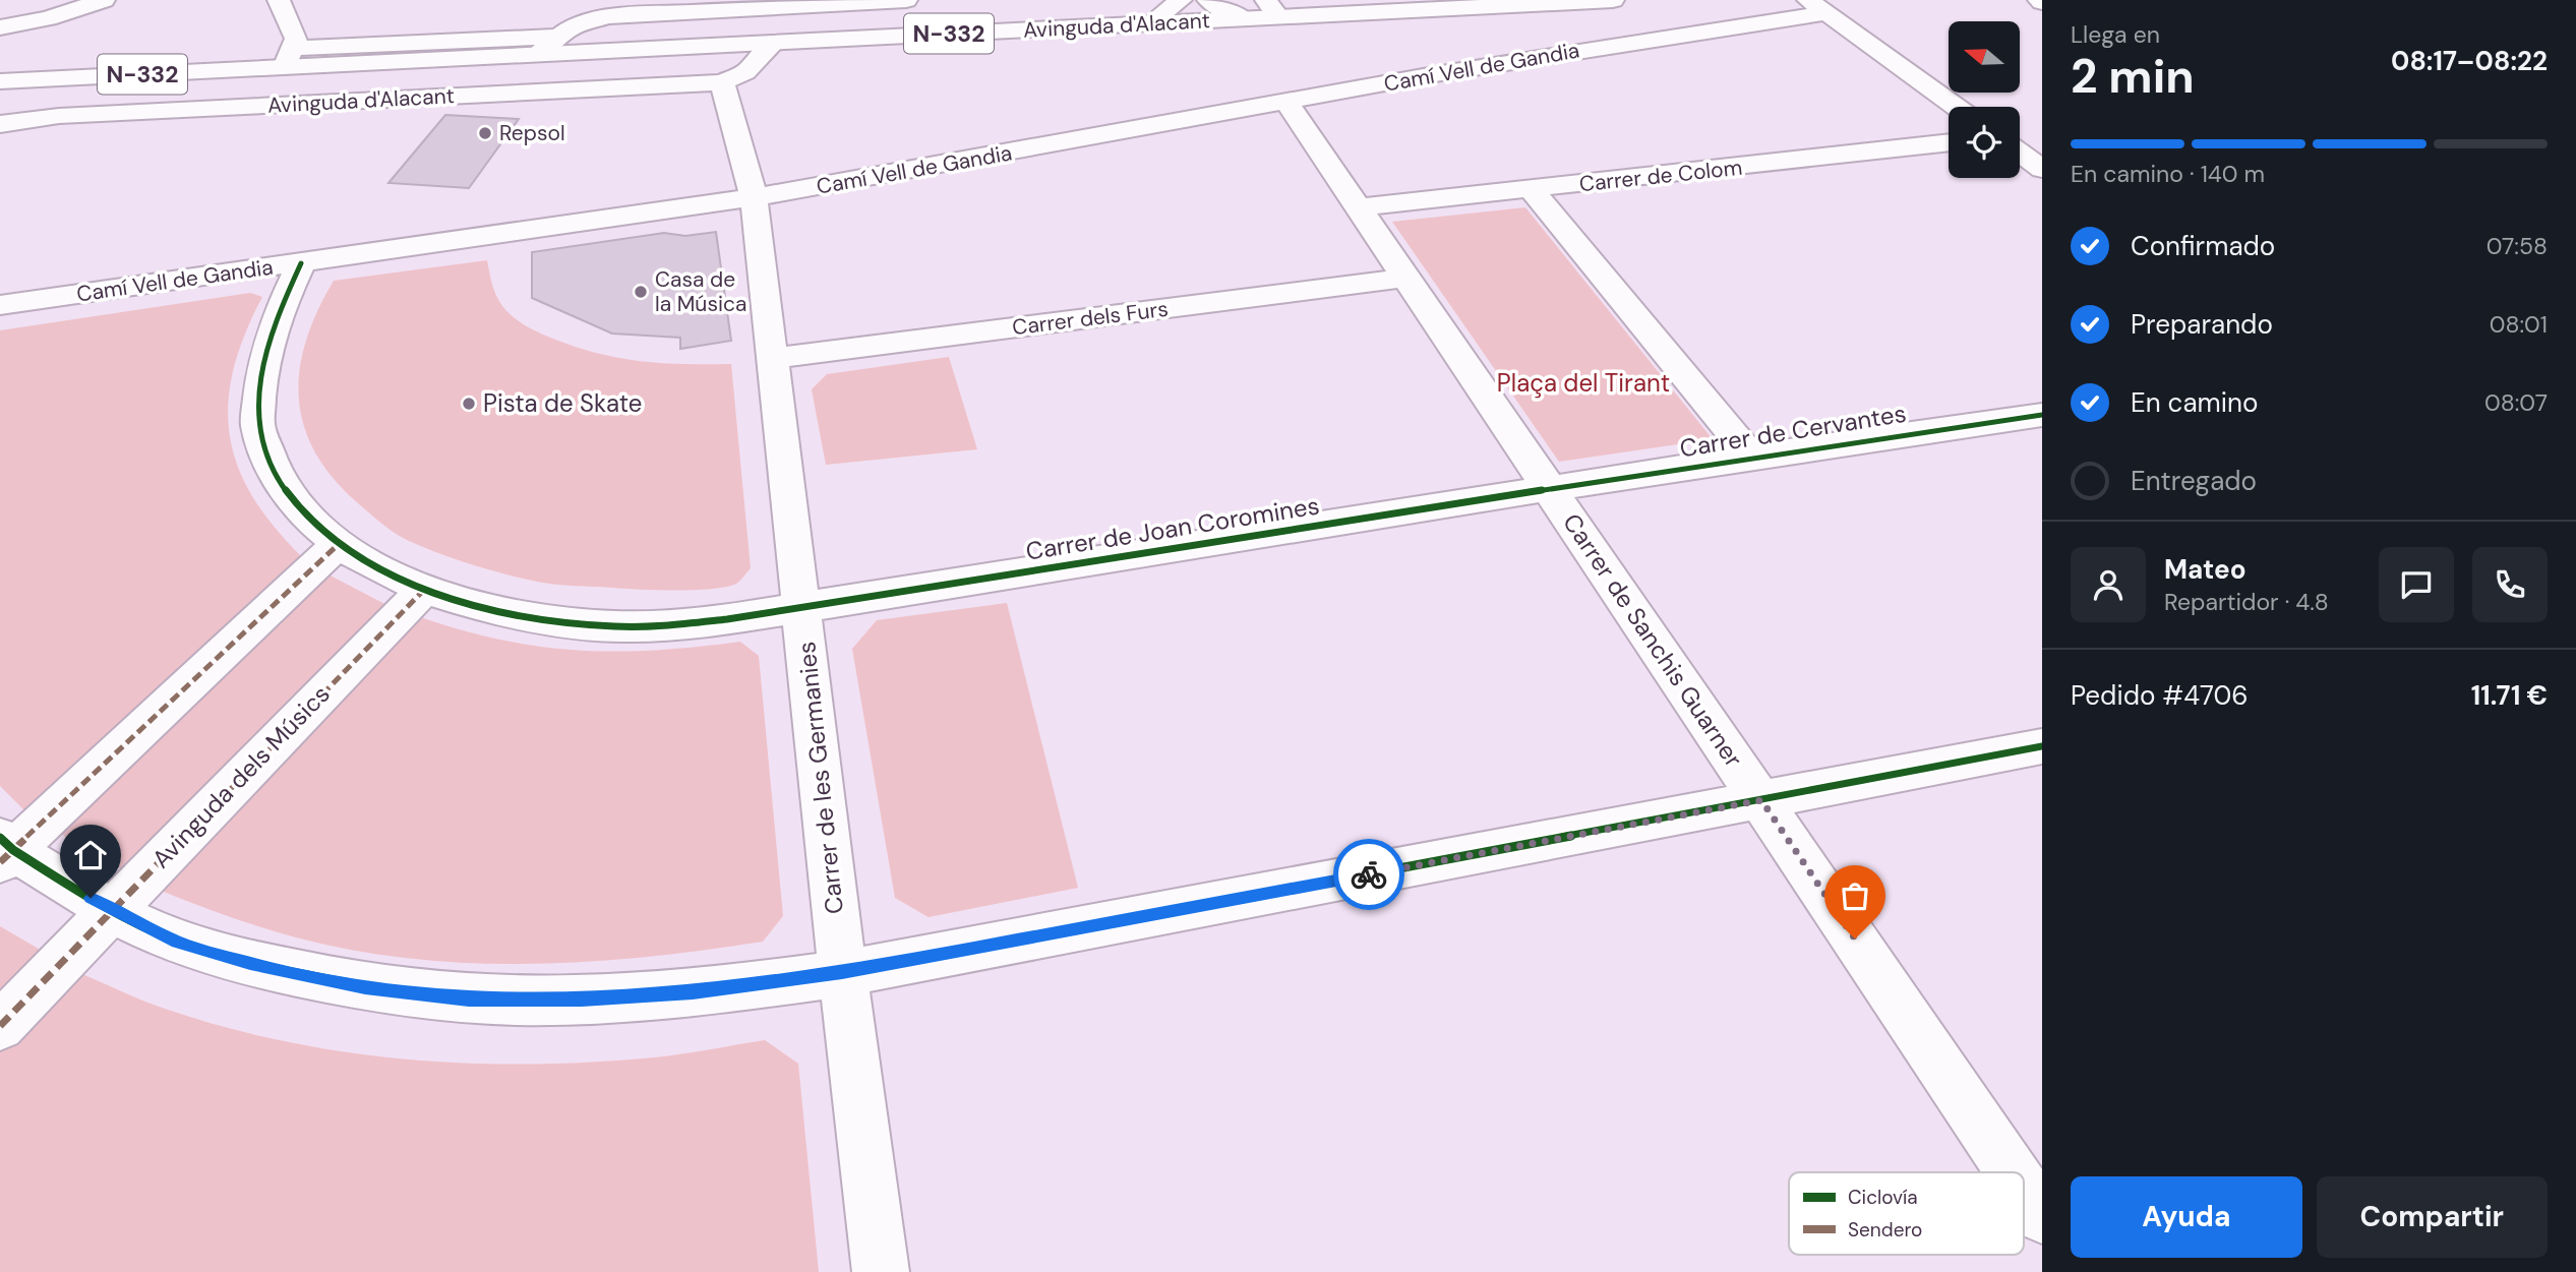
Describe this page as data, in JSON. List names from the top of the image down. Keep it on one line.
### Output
{"streets":{"main road":["Avinguda d'Alacant","N-332","Camí Vell de Gandia","Carrer de Colom","Carrer dels Furs","Carrer de Cervantes","Carrer de Joan Coromines","Carrer de Sanchis Guarner","Avinguda dels Músics","Carrer de les Germanies"]},"crossings":[["Avinguda d'Alacant","Carrer de les Germanies"],["Camí Vell de Gandia","Carrer de Joan Coromines"],["Camí Vell de Gandia","Carrer de Sanchis Guarner"],["Camí Vell de Gandia","Carrer de les Germanies"],["Carrer de Colom","Carrer de Sanchis Guarner"],["Carrer dels Furs","Carrer de Sanchis Guarner"],["Carrer dels Furs","Carrer de les Germanies"],["Carrer de Cervantes","Carrer de Joan Coromines"],["Carrer de Cervantes","Carrer de Sanchis Guarner"],["Carrer de Joan Coromines","Carrer de Sanchis Guarner"],["Carrer de Joan Coromines","Avinguda dels Músics"],["Carrer de Joan Coromines","Carrer de les Germanies"]],"parks":["Plaça del Tirant"],"places":["Repsol","Casa de la Música","Pista de Skate"],"legend":["Ciclovía","Sendero"],"north":"left","page":{"heading":["2 min","Llega en","08:17–08:22"],"panel":["Mateo","Repartidor · 4.8","Pedido #4706","11.71 €"],"bar":"En camino · 140 m","list":[["Confirmado","07:58"],["Preparando","08:01"],["En camino","08:07"],"Entregado"],"buttons":["Ayuda","Compartir"]}}
